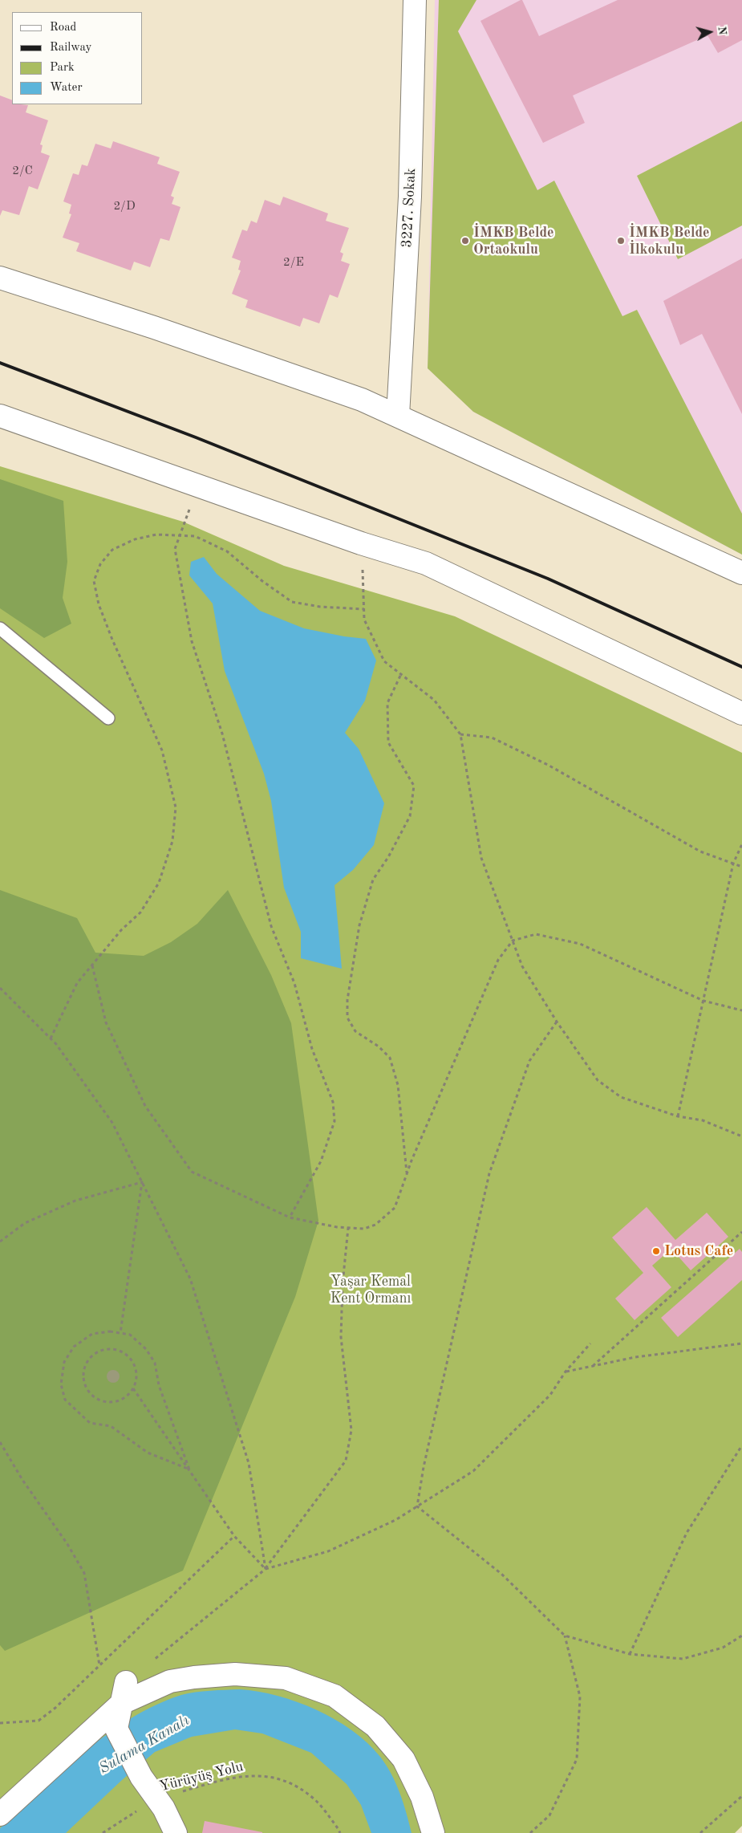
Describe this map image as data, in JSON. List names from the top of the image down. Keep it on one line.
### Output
{"streets":{"street":["3227. Sokak"],"path":["Yürüyüş Yolu"]},"water":["Sulama Kanalı"],"parks":["Yaşar Kemal Kent Ormanı"],"places":["İMKB Belde Ortaokulu","İMKB Belde İlkokulu","Lotus Cafe"],"house_numbers":["2/C","2/D","2/E"],"legend":["Road","Railway","Park","Water"],"north":"right"}
